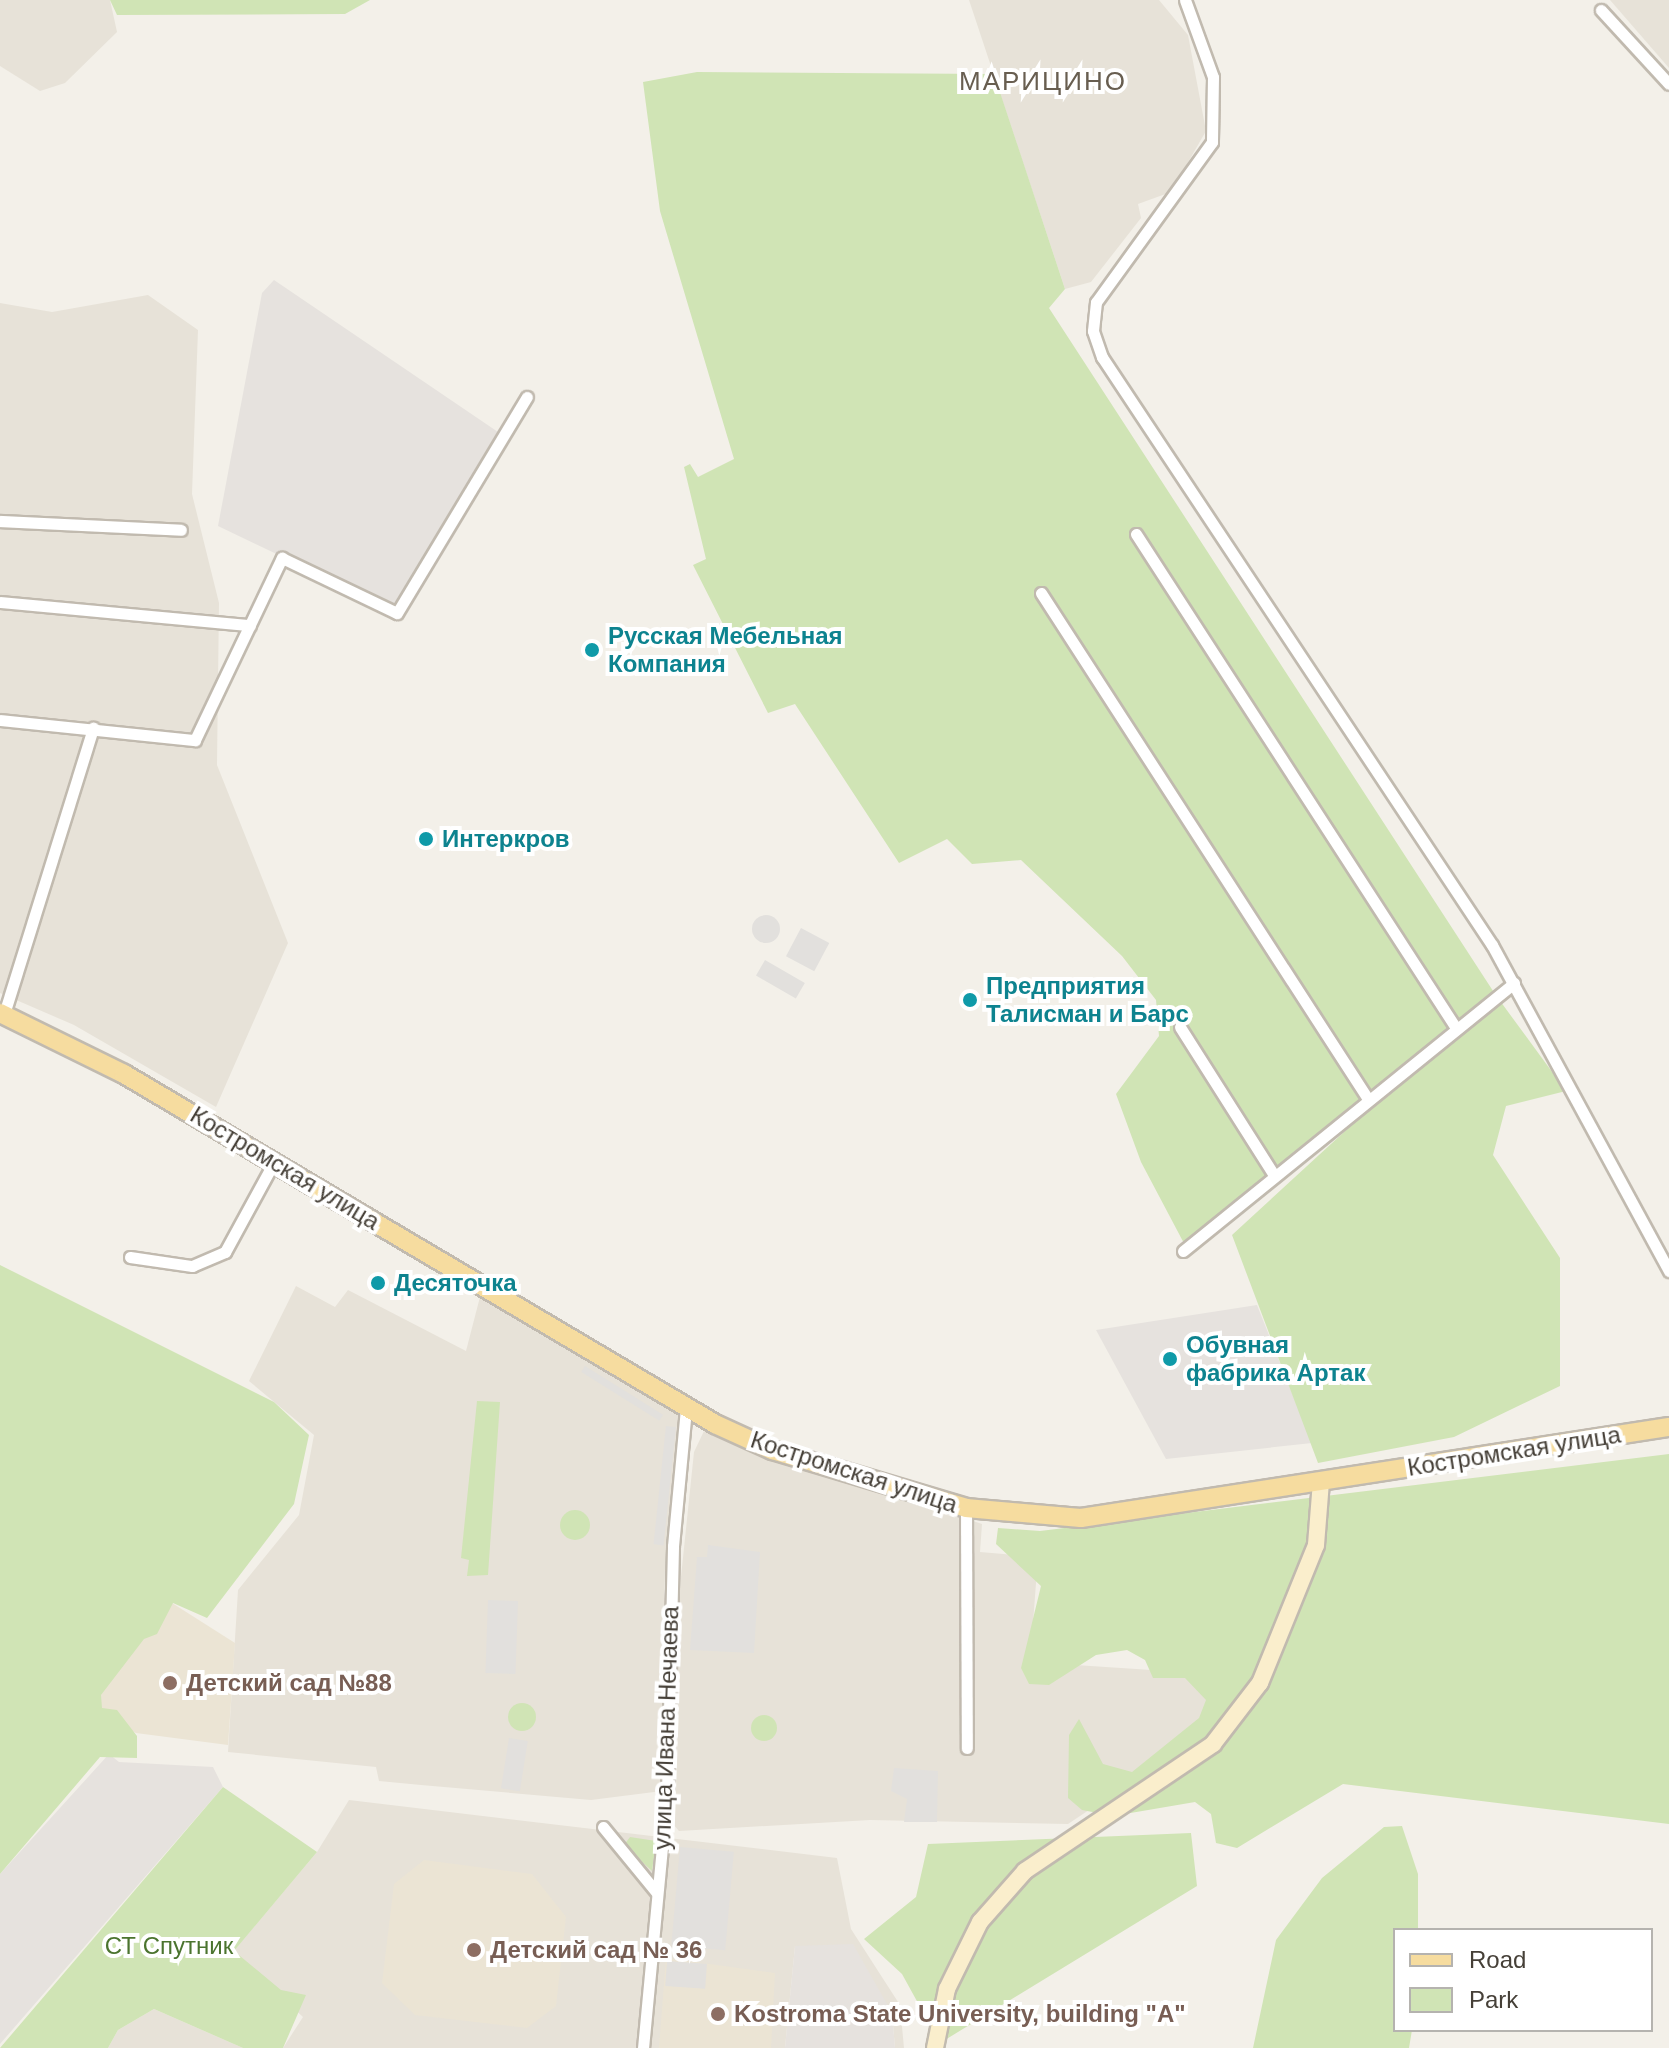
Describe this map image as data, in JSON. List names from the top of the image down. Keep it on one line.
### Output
{"streets":{"main road":["Костромская улица"],"street":["улица Ивана Нечаева"]},"crossings":[["Костромская улица","улица Ивана Нечаева"]],"districts":["МАРИЦИНО"],"parks":["СТ Спутник"],"places":["Русская Мебельная Компания","Интеркров","Предприятия Талисман и Барс","Десяточка","Обувная фабрика Артак","Детский сад №88","Детский сад № 36","Kostroma State University, building \"A\""],"legend":["Road","Park"]}
